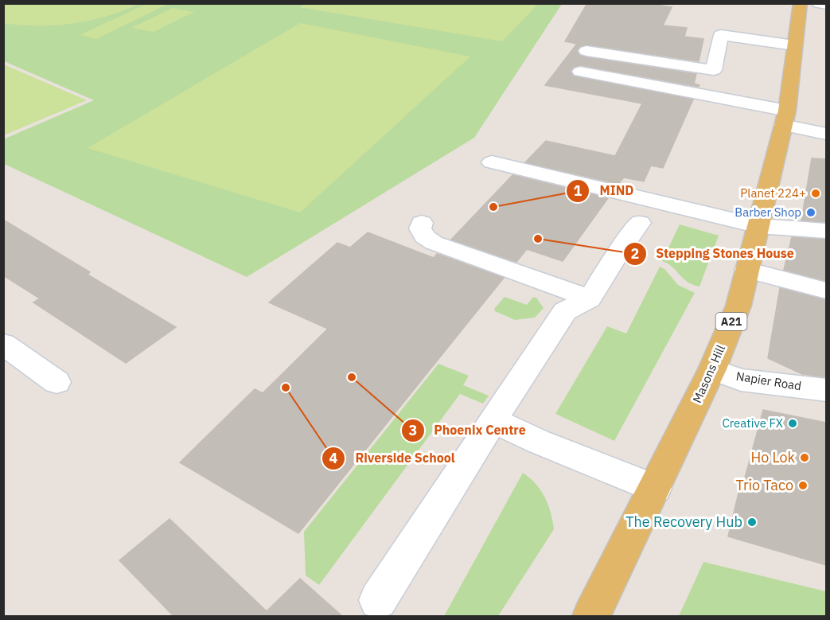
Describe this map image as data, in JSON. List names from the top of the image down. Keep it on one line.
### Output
{"streets":{"main road":["A21","Masons Hill"],"street":["Napier Road"]},"crossings":[["Masons Hill","Napier Road"]],"places":["Planet 224+","MIND","Barber Shop","Stepping Stones House","Phoenix Centre","Riverside School","Creative FX","Ho Lok","Trio Taco","The Recovery Hub"]}
